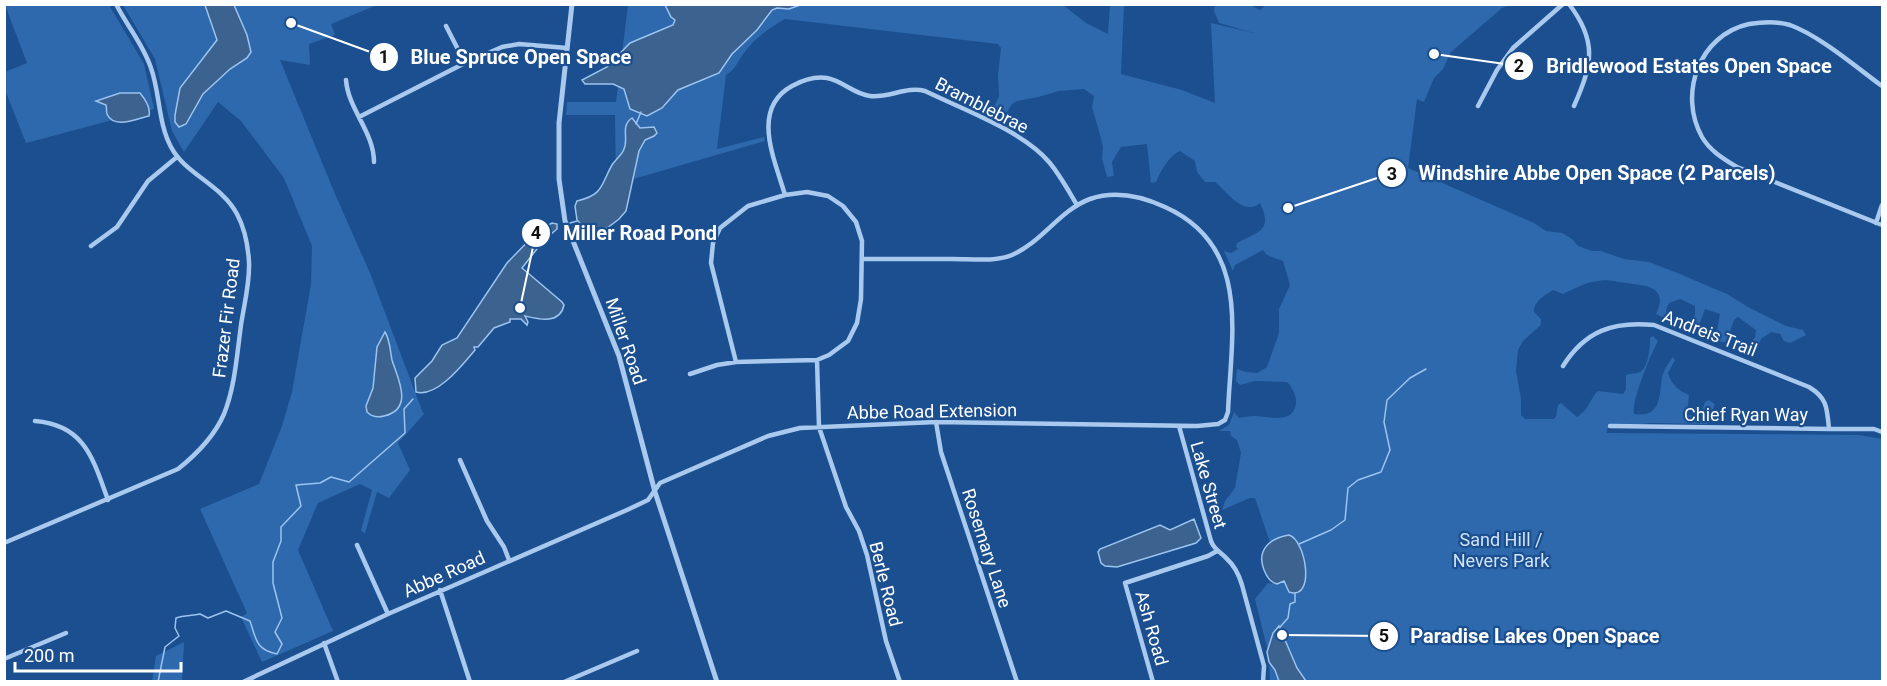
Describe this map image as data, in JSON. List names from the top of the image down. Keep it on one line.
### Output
{"streets":{"street":["Bramblebrae","Frazer Fir Road","Andreis Trail","Miller Road","Abbe Road Extension","Chief Ryan Way","Lake Street","Rosemary Lane","Abbe Road","Berle Road","Ash Road"]},"crossings":[["Bramblebrae","Abbe Road Extension"],["Bramblebrae","Berle Road"],["Andreis Trail","Chief Ryan Way"],["Miller Road","Abbe Road Extension"],["Miller Road","Abbe Road"],["Abbe Road Extension","Lake Street"],["Abbe Road Extension","Rosemary Lane"],["Abbe Road Extension","Abbe Road"],["Abbe Road Extension","Berle Road"],["Lake Street","Ash Road"]],"parks":["Sand Hill / Nevers Park"],"places":["Blue Spruce Open Space","Bridlewood Estates Open Space","Windshire Abbe Open Space (2 Parcels)","Miller Road Pond","Paradise Lakes Open Space"],"scale_bar":"200 m"}
